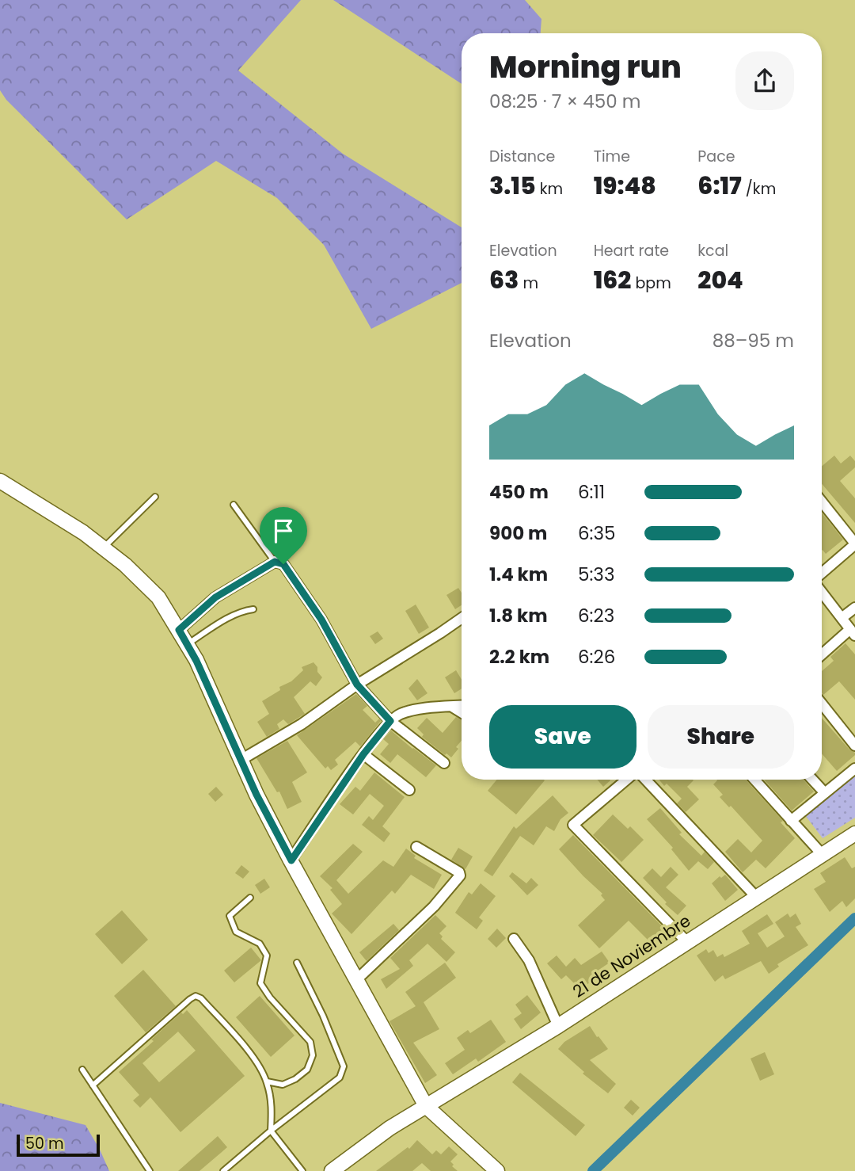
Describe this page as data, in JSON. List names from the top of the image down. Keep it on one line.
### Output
{"streets":{"street":["21 de Noviembre"]},"scale_bar":"50 m","page":{"heading":["Morning run","08:25 · 7 × 450 m"],"stats":[["Distance","3.15 km"],["Time","19:48"],["Pace","6:17 /km"],["Elevation","63 m"],["Heart rate","162 bpm"],["kcal","204"]],"chart":["Elevation","88–95 m"],"list":[{"name":"450 m","note":"6:11"},{"name":"900 m","note":"6:35"},{"name":"1.4 km","note":"5:33"},{"name":"1.8 km","note":"6:23"},{"name":"2.2 km","note":"6:26"}],"buttons":["Save","Share"],"scale":"50 m"}}
